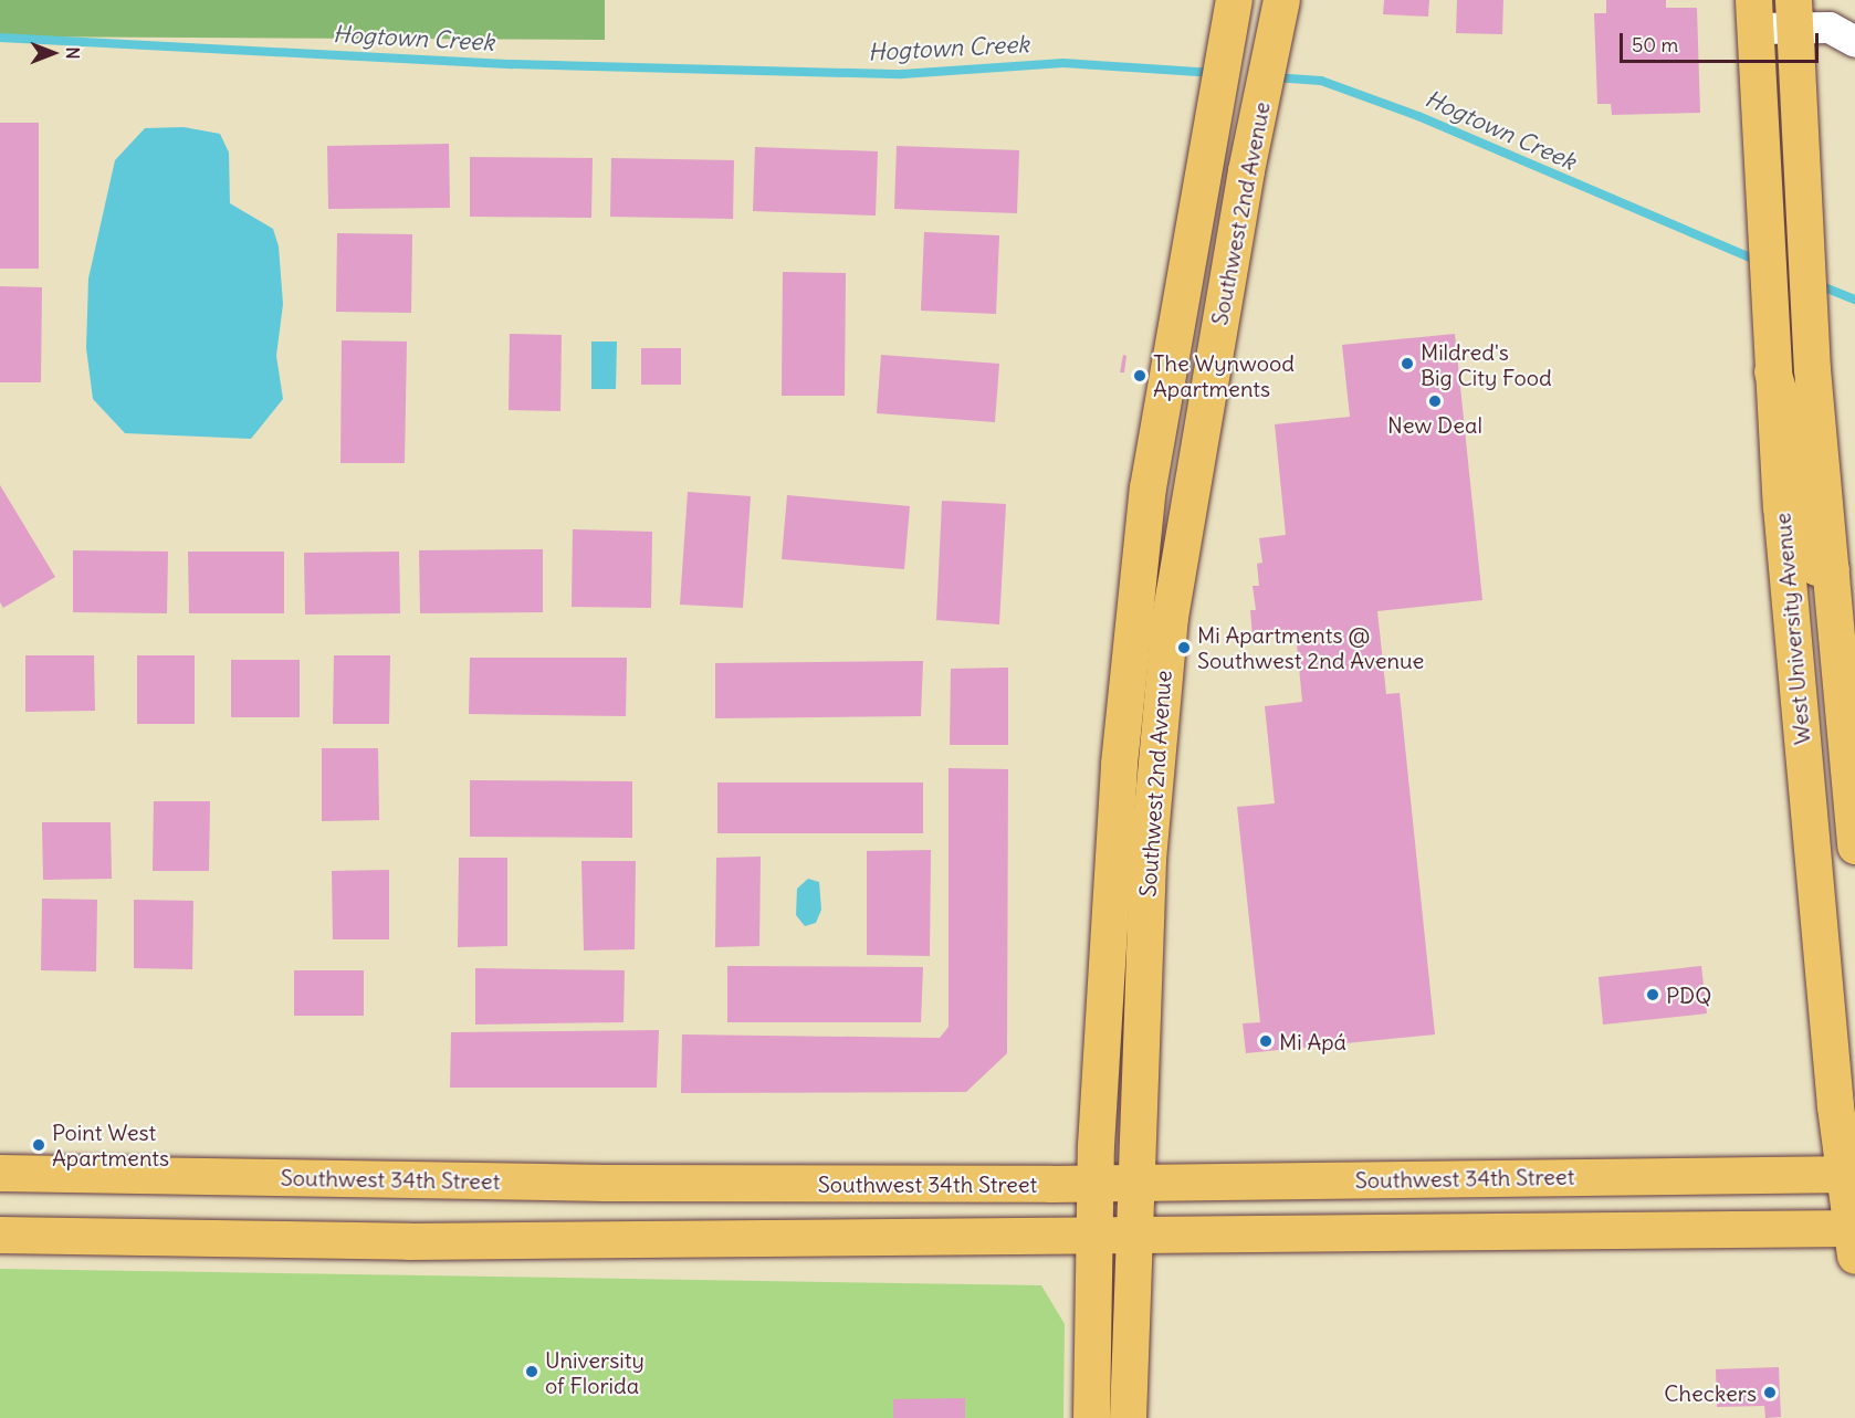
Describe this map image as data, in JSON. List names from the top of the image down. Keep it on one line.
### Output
{"streets":{"main road":["Southwest 2nd Avenue","West University Avenue","Southwest 34th Street"]},"crossings":[["Southwest 2nd Avenue","Southwest 34th Street"],["West University Avenue","Southwest 34th Street"]],"water":["Hogtown Creek"],"places":["Mildred's Big City Food","The Wynwood Apartments","New Deal","Mi Apartments @ Southwest 2nd Avenue","PDQ","Mi Apá","Point West Apartments","University of Florida","Checkers"],"scale_bar":"50 m","north":"right"}
